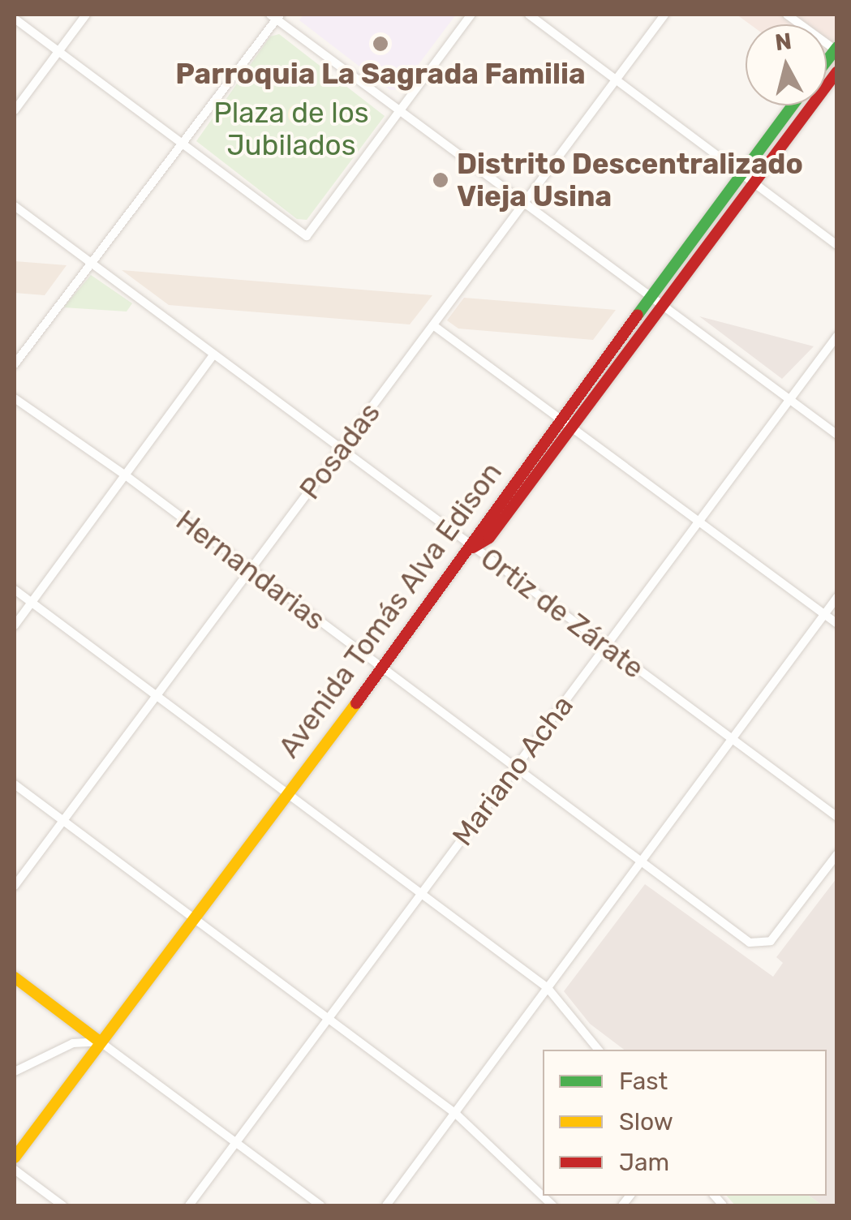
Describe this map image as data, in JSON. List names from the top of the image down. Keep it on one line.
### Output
{"streets":{"main road":["Avenida Tomás Alva Edison"],"street":["Posadas","Hernandarias","Ortiz de Zárate","Mariano Acha"]},"crossings":[["Posadas","Hernandarias"],["Posadas","Ortiz de Zárate"],["Hernandarias","Avenida Tomás Alva Edison"],["Hernandarias","Mariano Acha"],["Avenida Tomás Alva Edison","Ortiz de Zárate"],["Ortiz de Zárate","Mariano Acha"]],"parks":["Plaza de los Jubilados"],"places":["Parroquia La Sagrada Familia","Distrito Descentralizado Vieja Usina"],"legend":["Fast","Slow","Jam"],"north":"top"}
